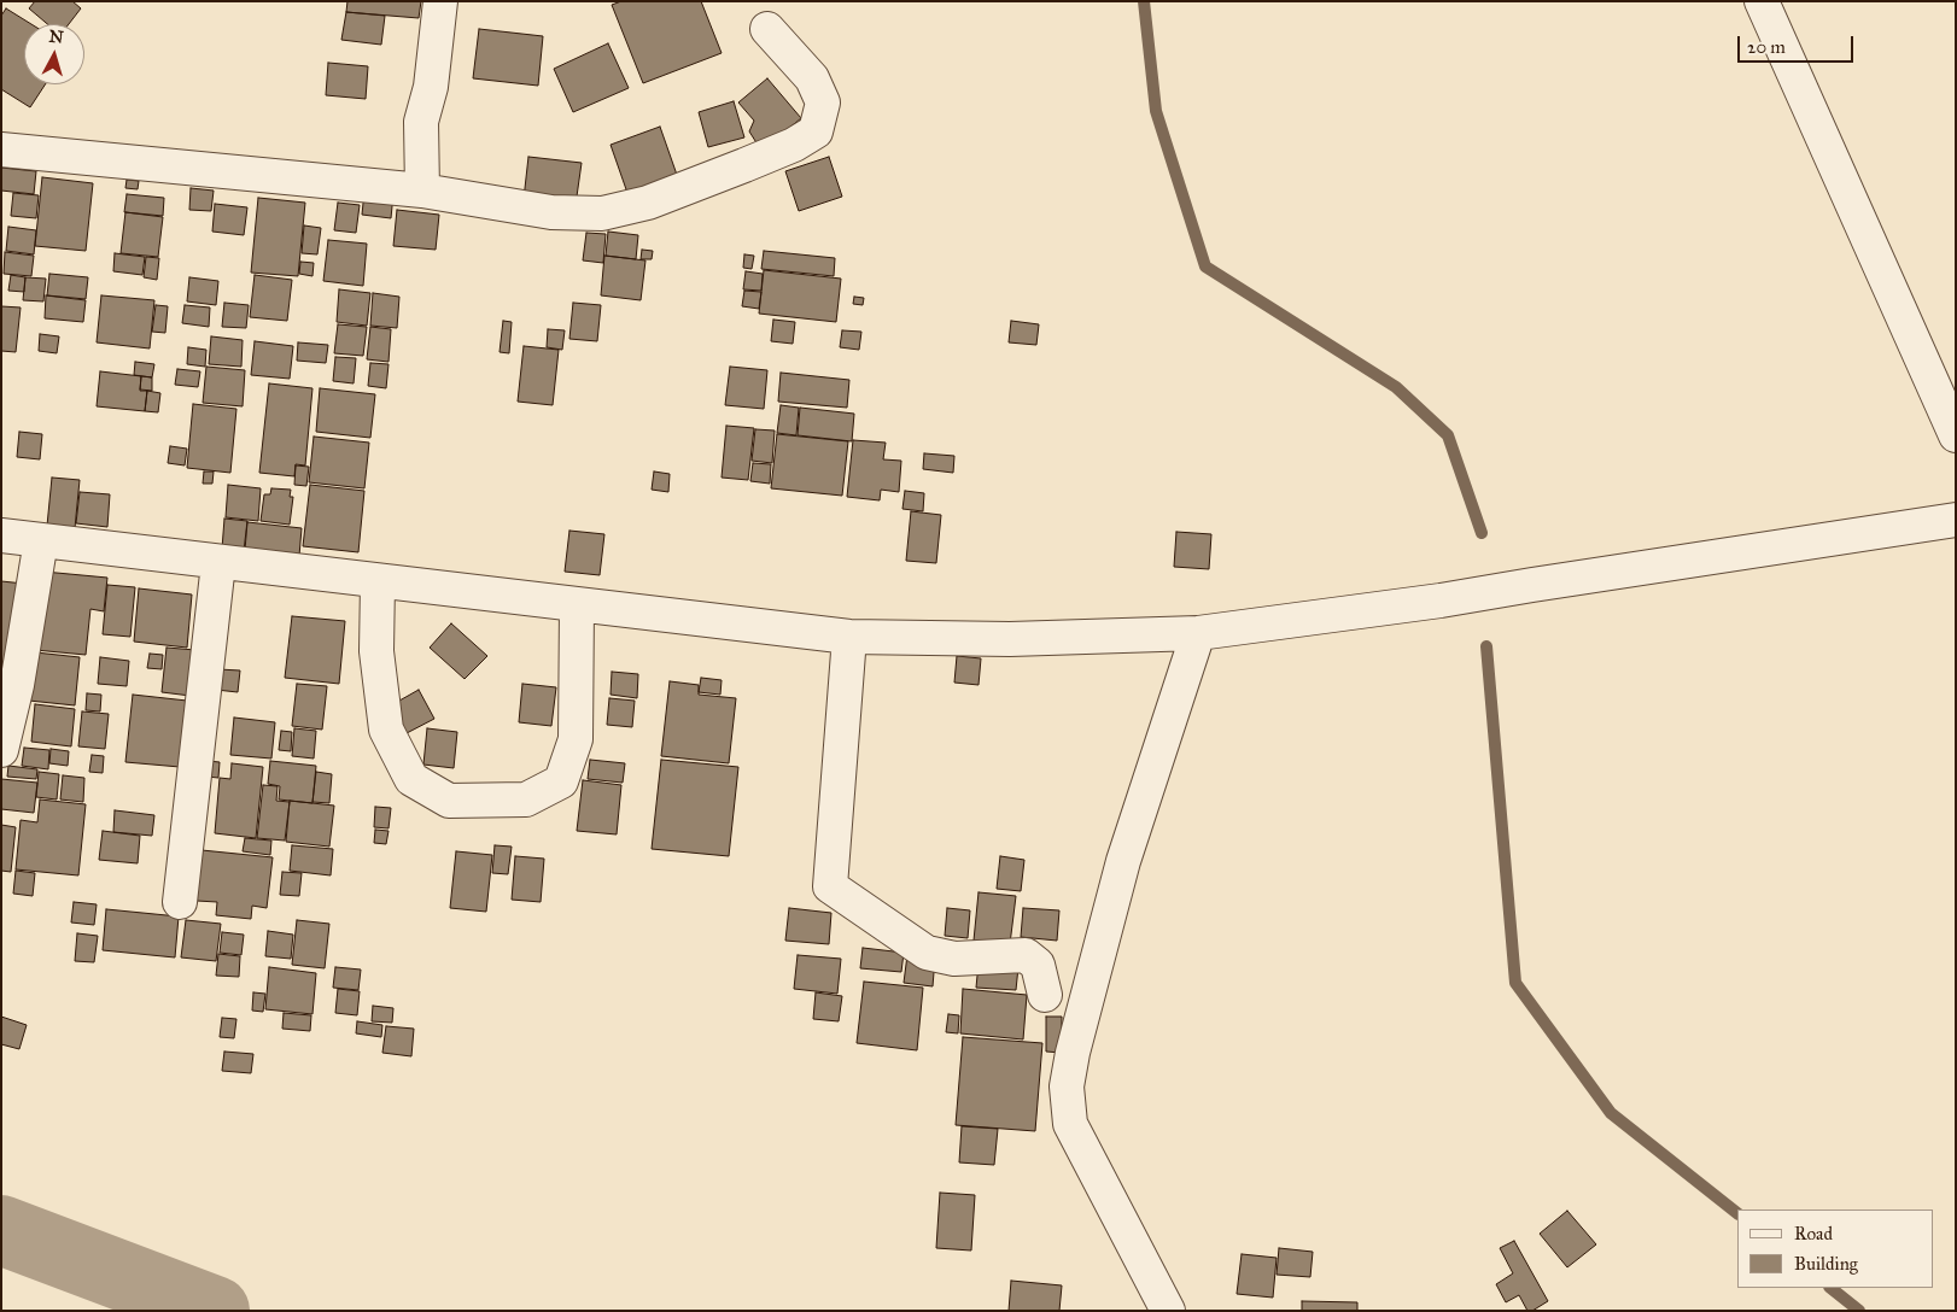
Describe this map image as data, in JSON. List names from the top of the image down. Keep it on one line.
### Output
{"legend":["Road","Building"],"scale_bar":"20 m","north":"top"}
